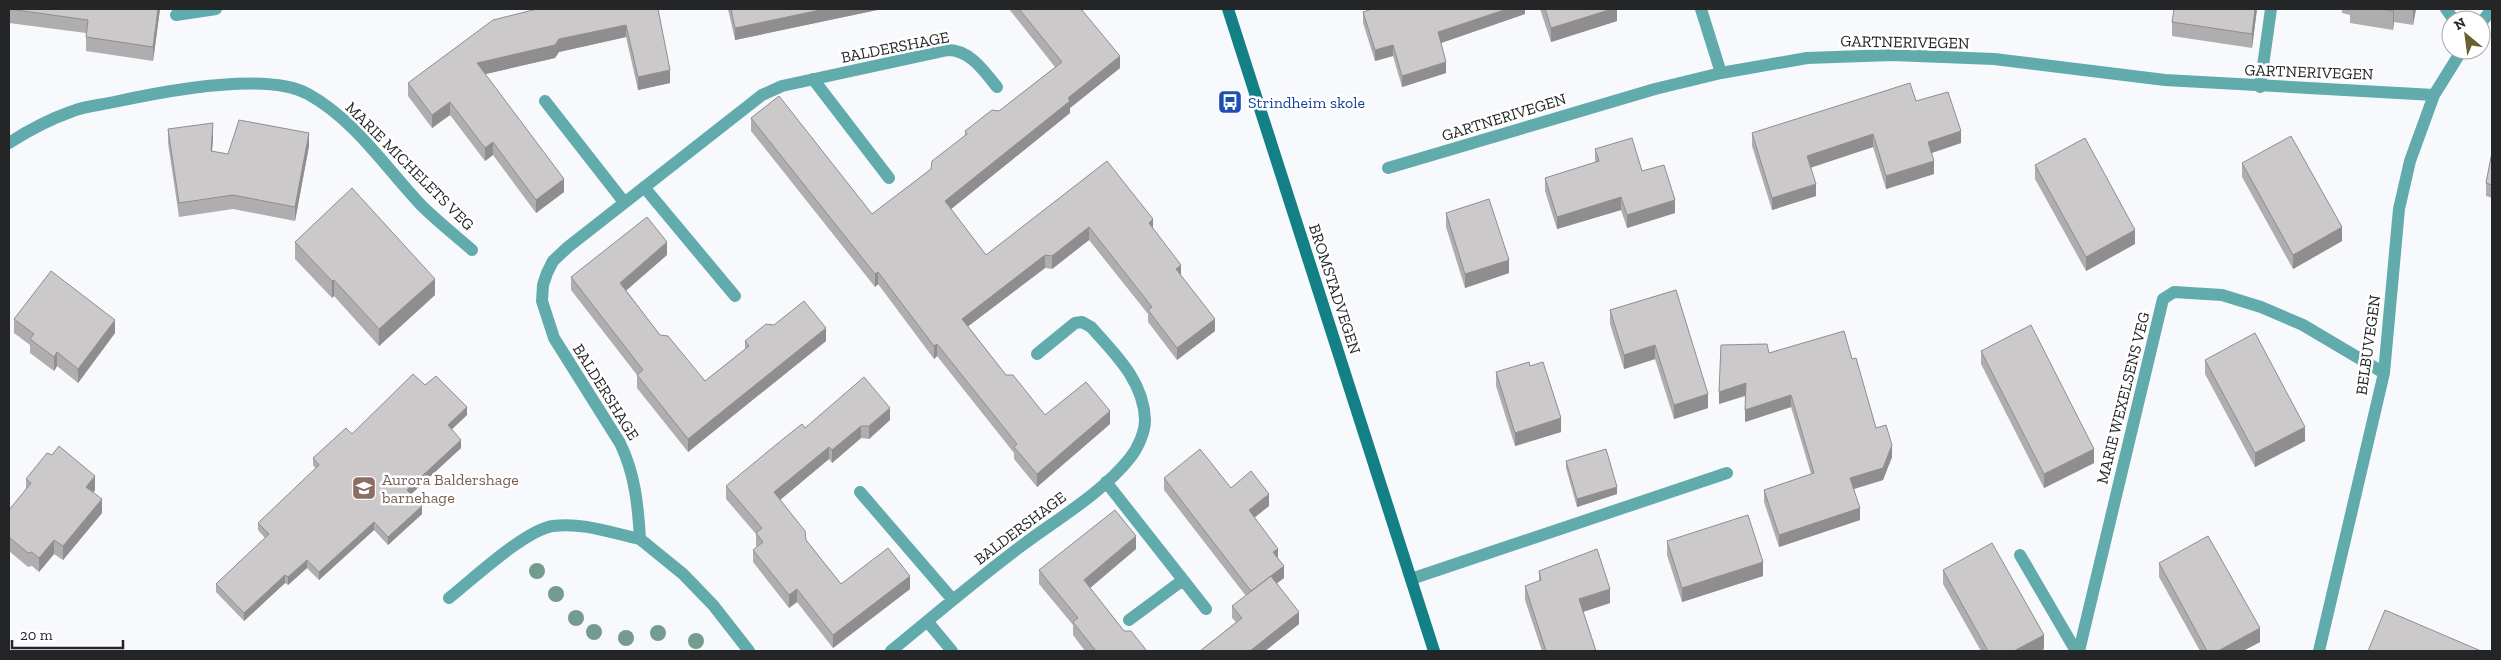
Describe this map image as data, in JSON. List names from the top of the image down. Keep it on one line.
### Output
{"streets":{"main road":["BROMSTADVEGEN"],"street":["GARTNERIVEGEN","BALDERSHAGE","MARIE MICHELETS VEG","BELBUVEGEN","MARIE WEXELSENS VEG"]},"crossings":[["GARTNERIVEGEN","BELBUVEGEN"],["BELBUVEGEN","MARIE WEXELSENS VEG"]],"places":{"bus stop":["Strindheim skole"],"school or university":["Aurora Baldershage barnehage"]},"scale_bar":"20 m","north":"top left"}
